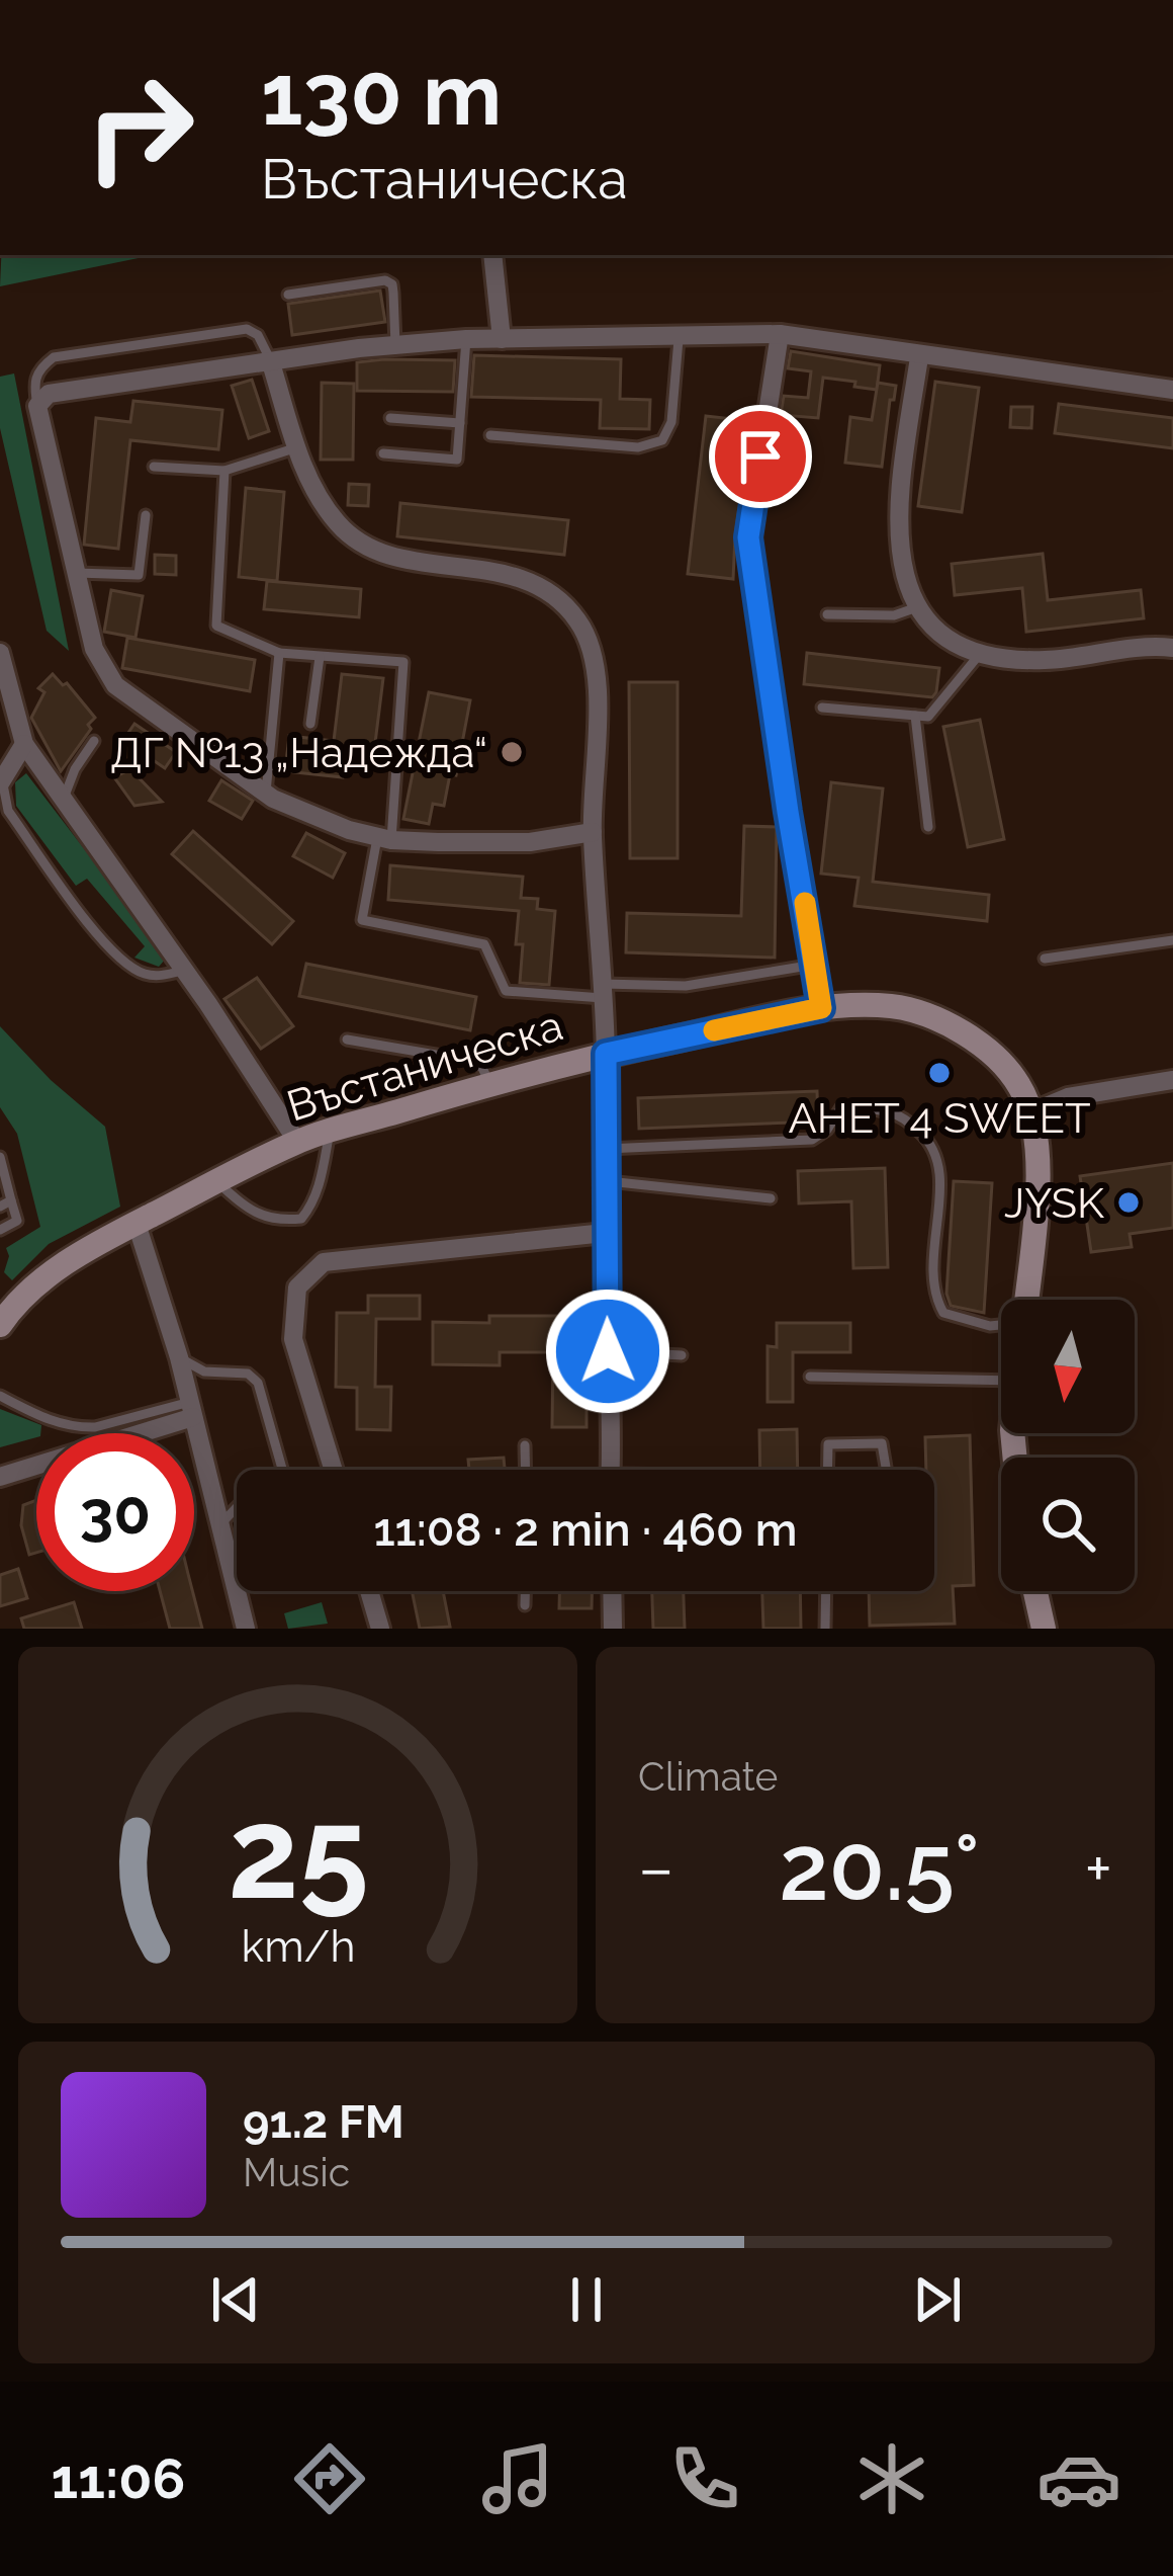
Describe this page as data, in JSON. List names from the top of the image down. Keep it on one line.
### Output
{"streets":{"main road":["Въстаническа"]},"places":["ДГ №13 „Надежда“","АНЕТ 4 SWEET","JYSK"],"north":"bottom","page":{"turn":["130 m","Въстаническа"],"limit":"30","trip":"11:08 · 2 min · 460 m","tile":"Climate","heat":["−","20.5°","+"],"song":["91.2 FM","Music"],"tabs":"11:06","gauge":["25","km/h"]}}
